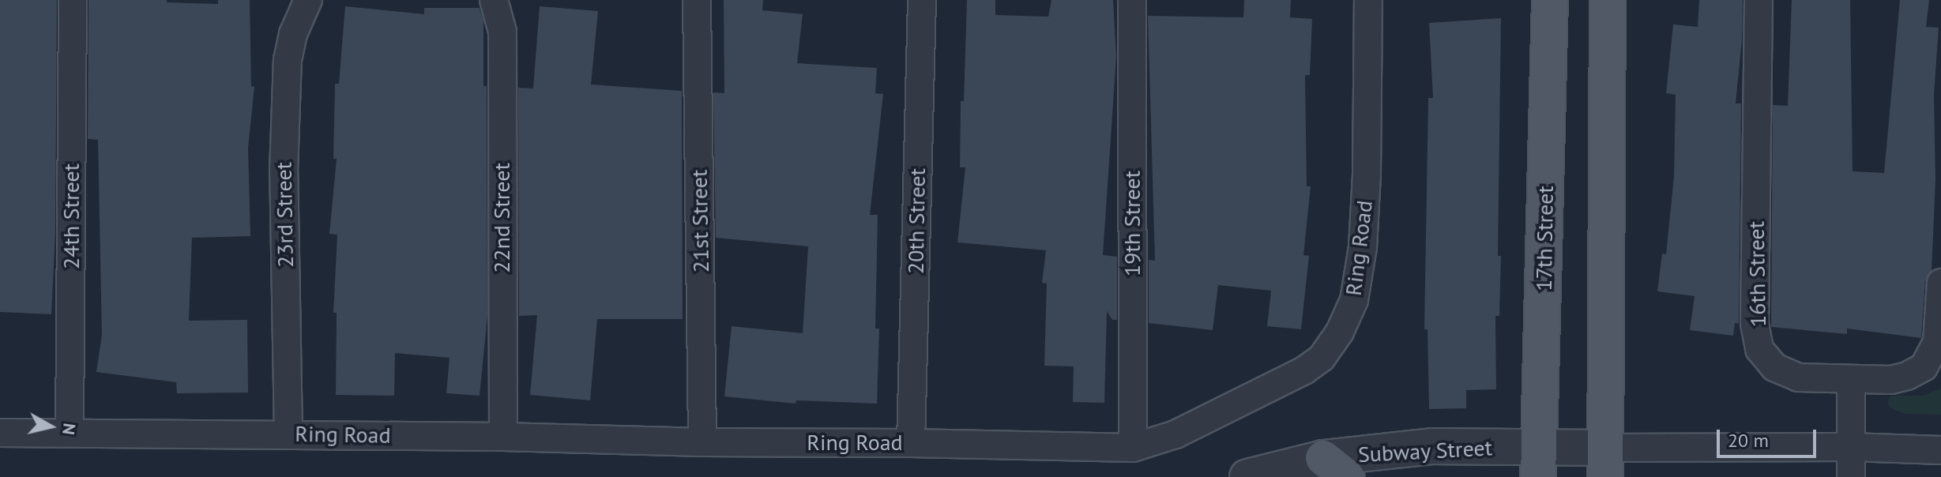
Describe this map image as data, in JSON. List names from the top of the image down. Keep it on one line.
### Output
{"streets":{"main road":["17th Street"],"street":["23rd Street","24th Street","22nd Street","21st Street","20th Street","19th Street","Ring Road","16th Street","Subway Street"]},"crossings":[["23rd Street","Ring Road"],["24th Street","Ring Road"],["22nd Street","Ring Road"],["21st Street","Ring Road"],["20th Street","Ring Road"],["19th Street","Ring Road"],["17th Street","Subway Street"]],"scale_bar":"20 m","north":"right"}
